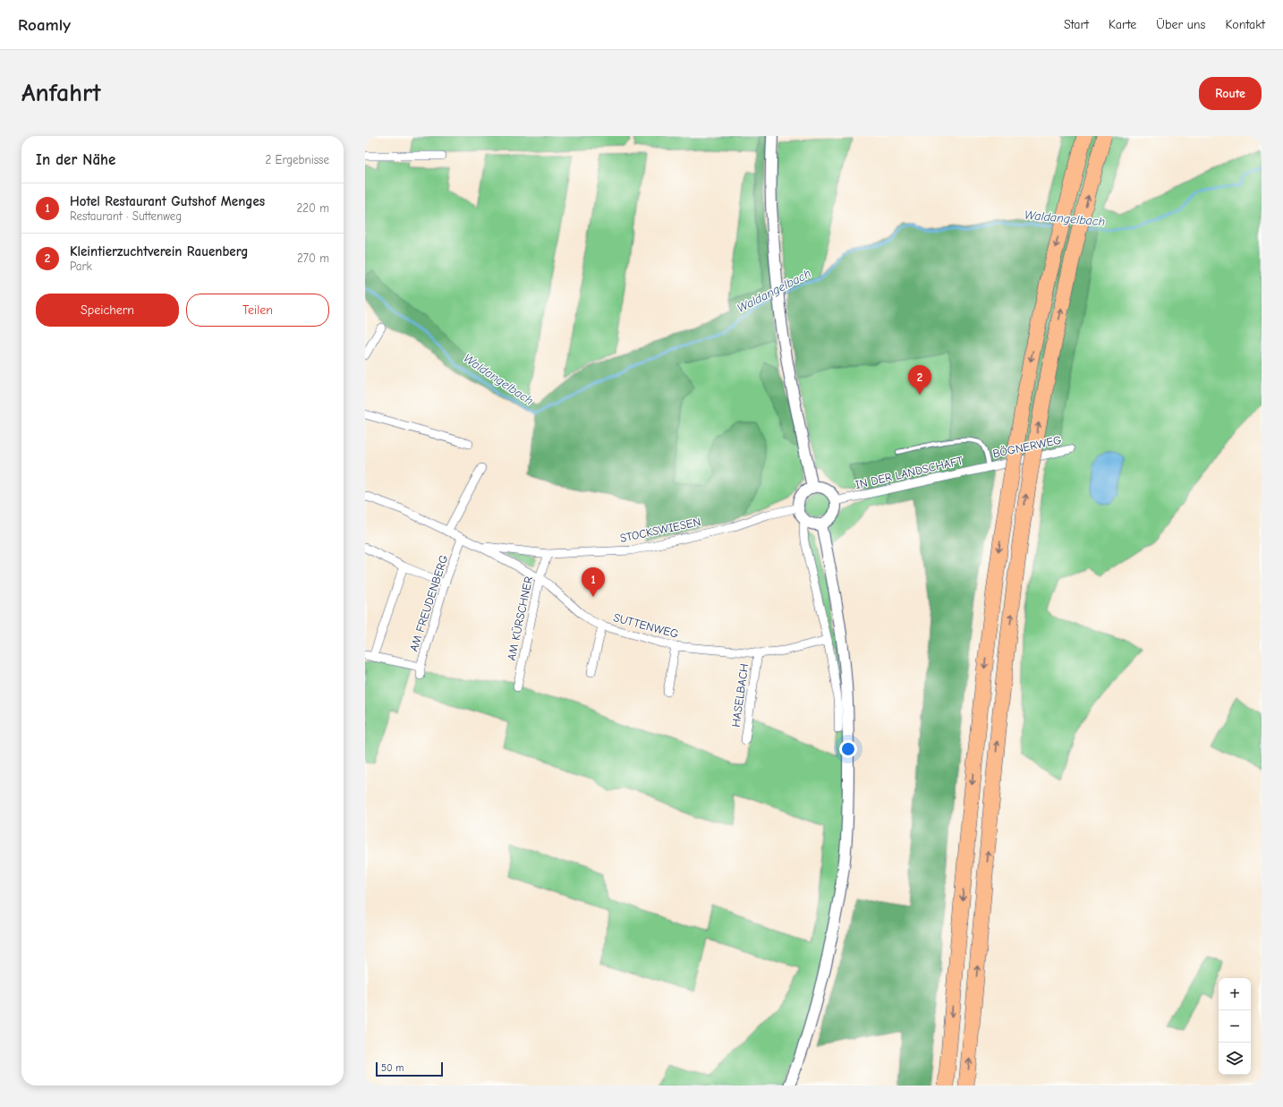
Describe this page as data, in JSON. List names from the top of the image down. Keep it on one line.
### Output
{"streets":{"street":["BÖGNERWEG","IN DER LANDSCHAFT","STOCKSWIESEN","AM FREUDENBERG","AM KÜRSCHNER","SUTTENWEG","HASELBACH"]},"crossings":[["BÖGNERWEG","IN DER LANDSCHAFT"],["IN DER LANDSCHAFT","STOCKSWIESEN"],["STOCKSWIESEN","AM KÜRSCHNER"],["STOCKSWIESEN","SUTTENWEG"],["AM KÜRSCHNER","SUTTENWEG"],["SUTTENWEG","HASELBACH"]],"water":["Waldangelbach"],"scale_bar":"50 m","page":{"header":"Roamly","nav":["Start","Karte","Über uns","Kontakt"],"buttons":["Route",["Speichern","Teilen"]],"title":"Anfahrt","heading":["In der Nähe","2 Ergebnisse"],"list":[{"mark":"1","name":"Hotel Restaurant Gutshof Menges","note":"Restaurant · Suttenweg","value":"220 m"},{"mark":"2","name":"Kleintierzuchtverein Rauenberg","note":"Park","value":"270 m"}],"pins":["2","1"],"map_buttons":["+","−"],"scale":"50 m"}}
